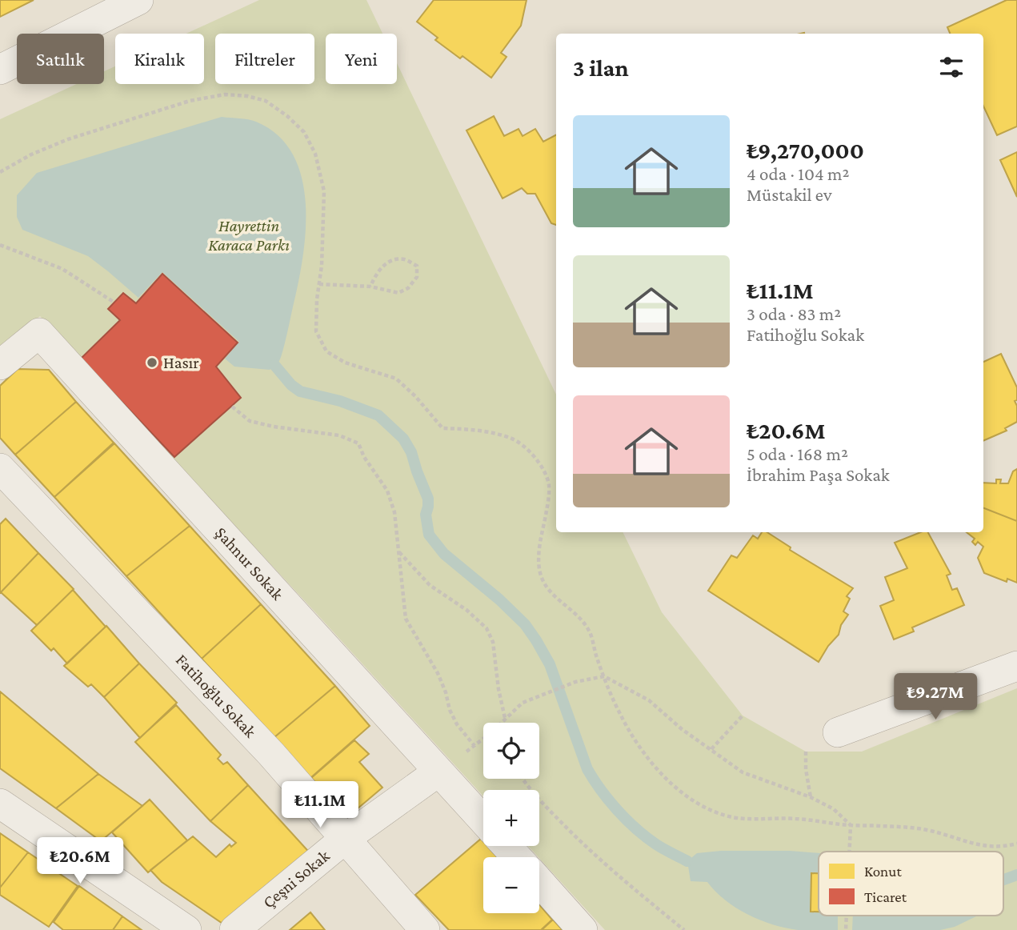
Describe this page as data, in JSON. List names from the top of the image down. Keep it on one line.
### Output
{"streets":{"street":["Şahnur Sokak","Fatihoğlu Sokak","Çeşni Sokak"]},"crossings":[["Şahnur Sokak","Çeşni Sokak"],["Fatihoğlu Sokak","Çeşni Sokak"]],"parks":["Hayrettin Karaca Parkı"],"places":["Hasır"],"legend":["Konut","Ticaret"],"page":{"chip":["Satılık","Kiralık","Filtreler","Yeni"],"heading":"3 ilan","list":[{"name":"₺9,270,000","note":"4 oda · 104 m² · Müstakil ev"},{"name":"₺11.1M","note":"3 oda · 83 m² · Fatihoğlu Sokak"},{"name":"₺20.6M","note":"5 oda · 168 m² · İbrahim Paşa Sokak"}],"price":["₺9.27M","₺11.1M","₺20.6M"],"map_buttons":["+","−"]}}
